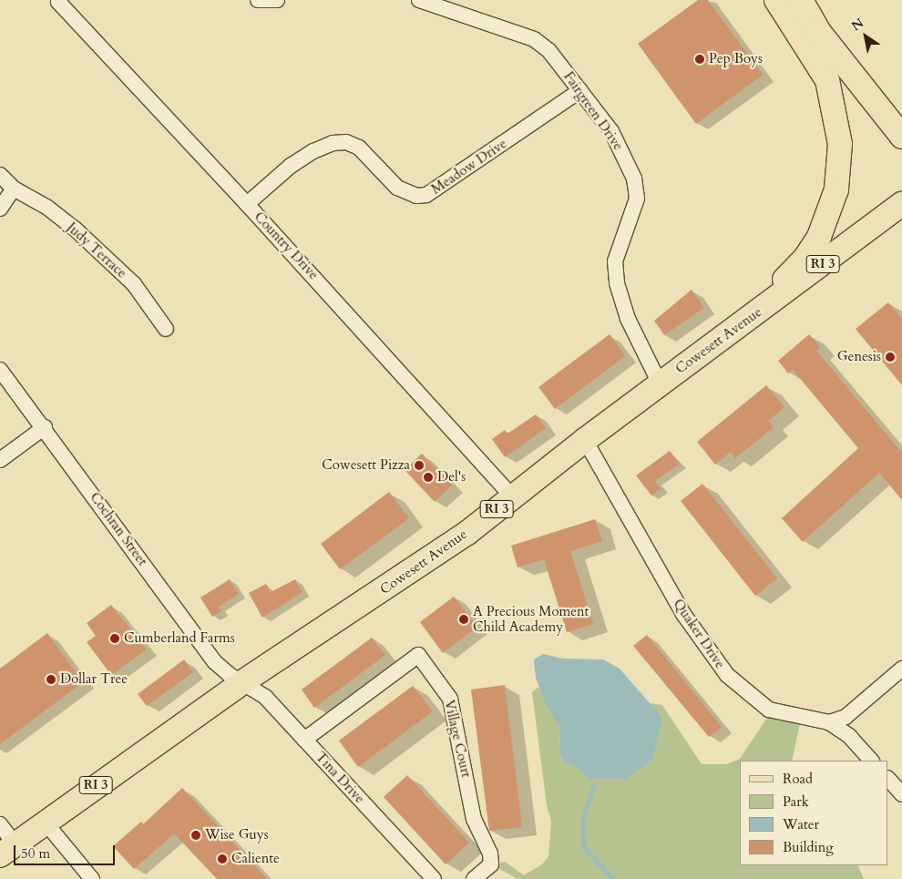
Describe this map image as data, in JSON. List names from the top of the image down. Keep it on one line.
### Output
{"streets":{"main road":["RI 3","Cowesett Avenue"],"street":["Fairgreen Drive","Meadow Drive","Country Drive","Judy Terrace","Cochran Street","Quaker Drive","Village Court","Tina Drive"]},"crossings":[["Fairgreen Drive","Meadow Drive"],["Fairgreen Drive","Cowesett Avenue"],["Meadow Drive","Country Drive"],["Country Drive","Cowesett Avenue"],["Cowesett Avenue","Cochran Street"],["Cowesett Avenue","Quaker Drive"],["Cowesett Avenue","Tina Drive"],["Cochran Street","Tina Drive"],["Village Court","Tina Drive"]],"places":["Pep Boys","Genesis","Cowesett Pizza","Del's","A Precious Moment Child Academy","Cumberland Farms","Dollar Tree","Wise Guys","Caliente"],"legend":["Road","Park","Water","Building"],"scale_bar":"50 m","north":"top left"}
